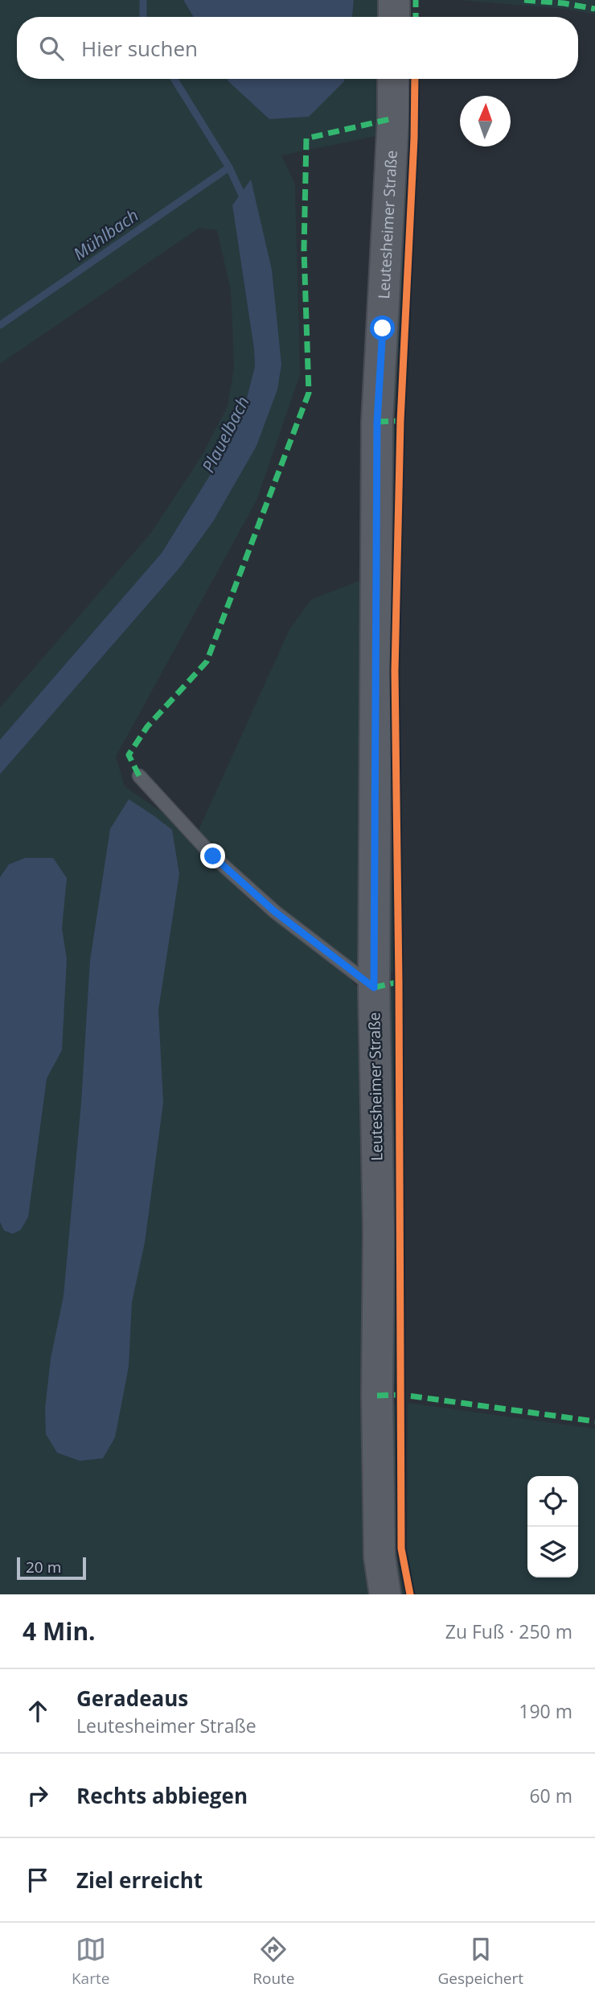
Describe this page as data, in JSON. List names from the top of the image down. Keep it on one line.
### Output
{"streets":{"street":["Leutesheimer Straße"]},"water":["Mühlbach","Plauelbach"],"scale_bar":"20 m","north":"top","page":{"search":"Hier suchen","scale":"20 m","heading":["4 Min.","Zu Fuß · 250 m"],"list":[["Geradeaus","Leutesheimer Straße","190 m"],["Rechts abbiegen","60 m"],"Ziel erreicht"],"nav":["Karte","Route","Gespeichert"]}}
